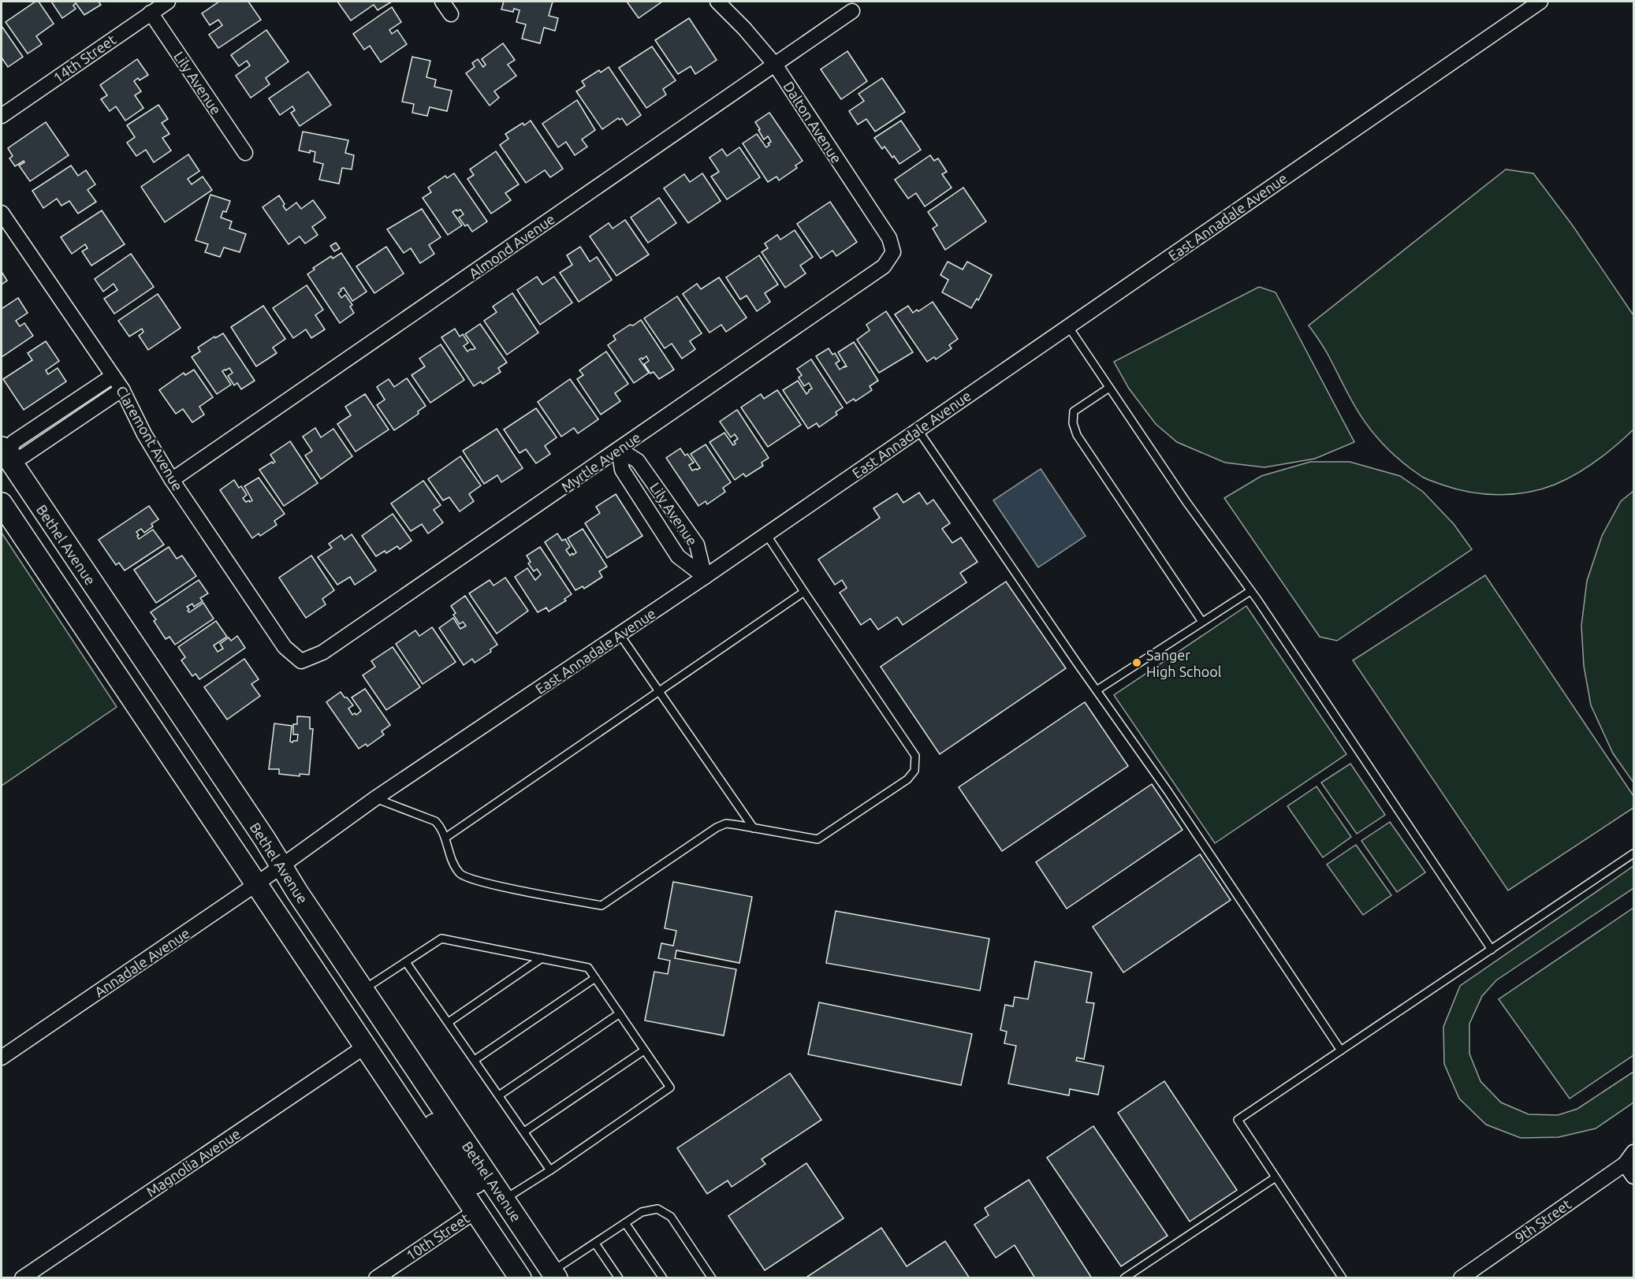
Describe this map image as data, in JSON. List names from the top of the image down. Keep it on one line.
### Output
{"streets":{"main road":["Bethel Avenue"],"street":["14th Street","Lily Avenue","Dalton Avenue","East Annadale Avenue","Almond Avenue","Claremont Avenue","Myrtle Avenue","Annadale Avenue","Magnolia Avenue","9th Street","10th Street"]},"crossings":[["14th Street","Lily Avenue"],["Lily Avenue","East Annadale Avenue"],["Lily Avenue","Myrtle Avenue"],["Dalton Avenue","Almond Avenue"],["Dalton Avenue","Myrtle Avenue"],["East Annadale Avenue","Bethel Avenue"],["East Annadale Avenue","Annadale Avenue"],["Almond Avenue","Claremont Avenue"],["Claremont Avenue","Myrtle Avenue"],["Bethel Avenue","Annadale Avenue"]],"places":["Sanger High School"]}
